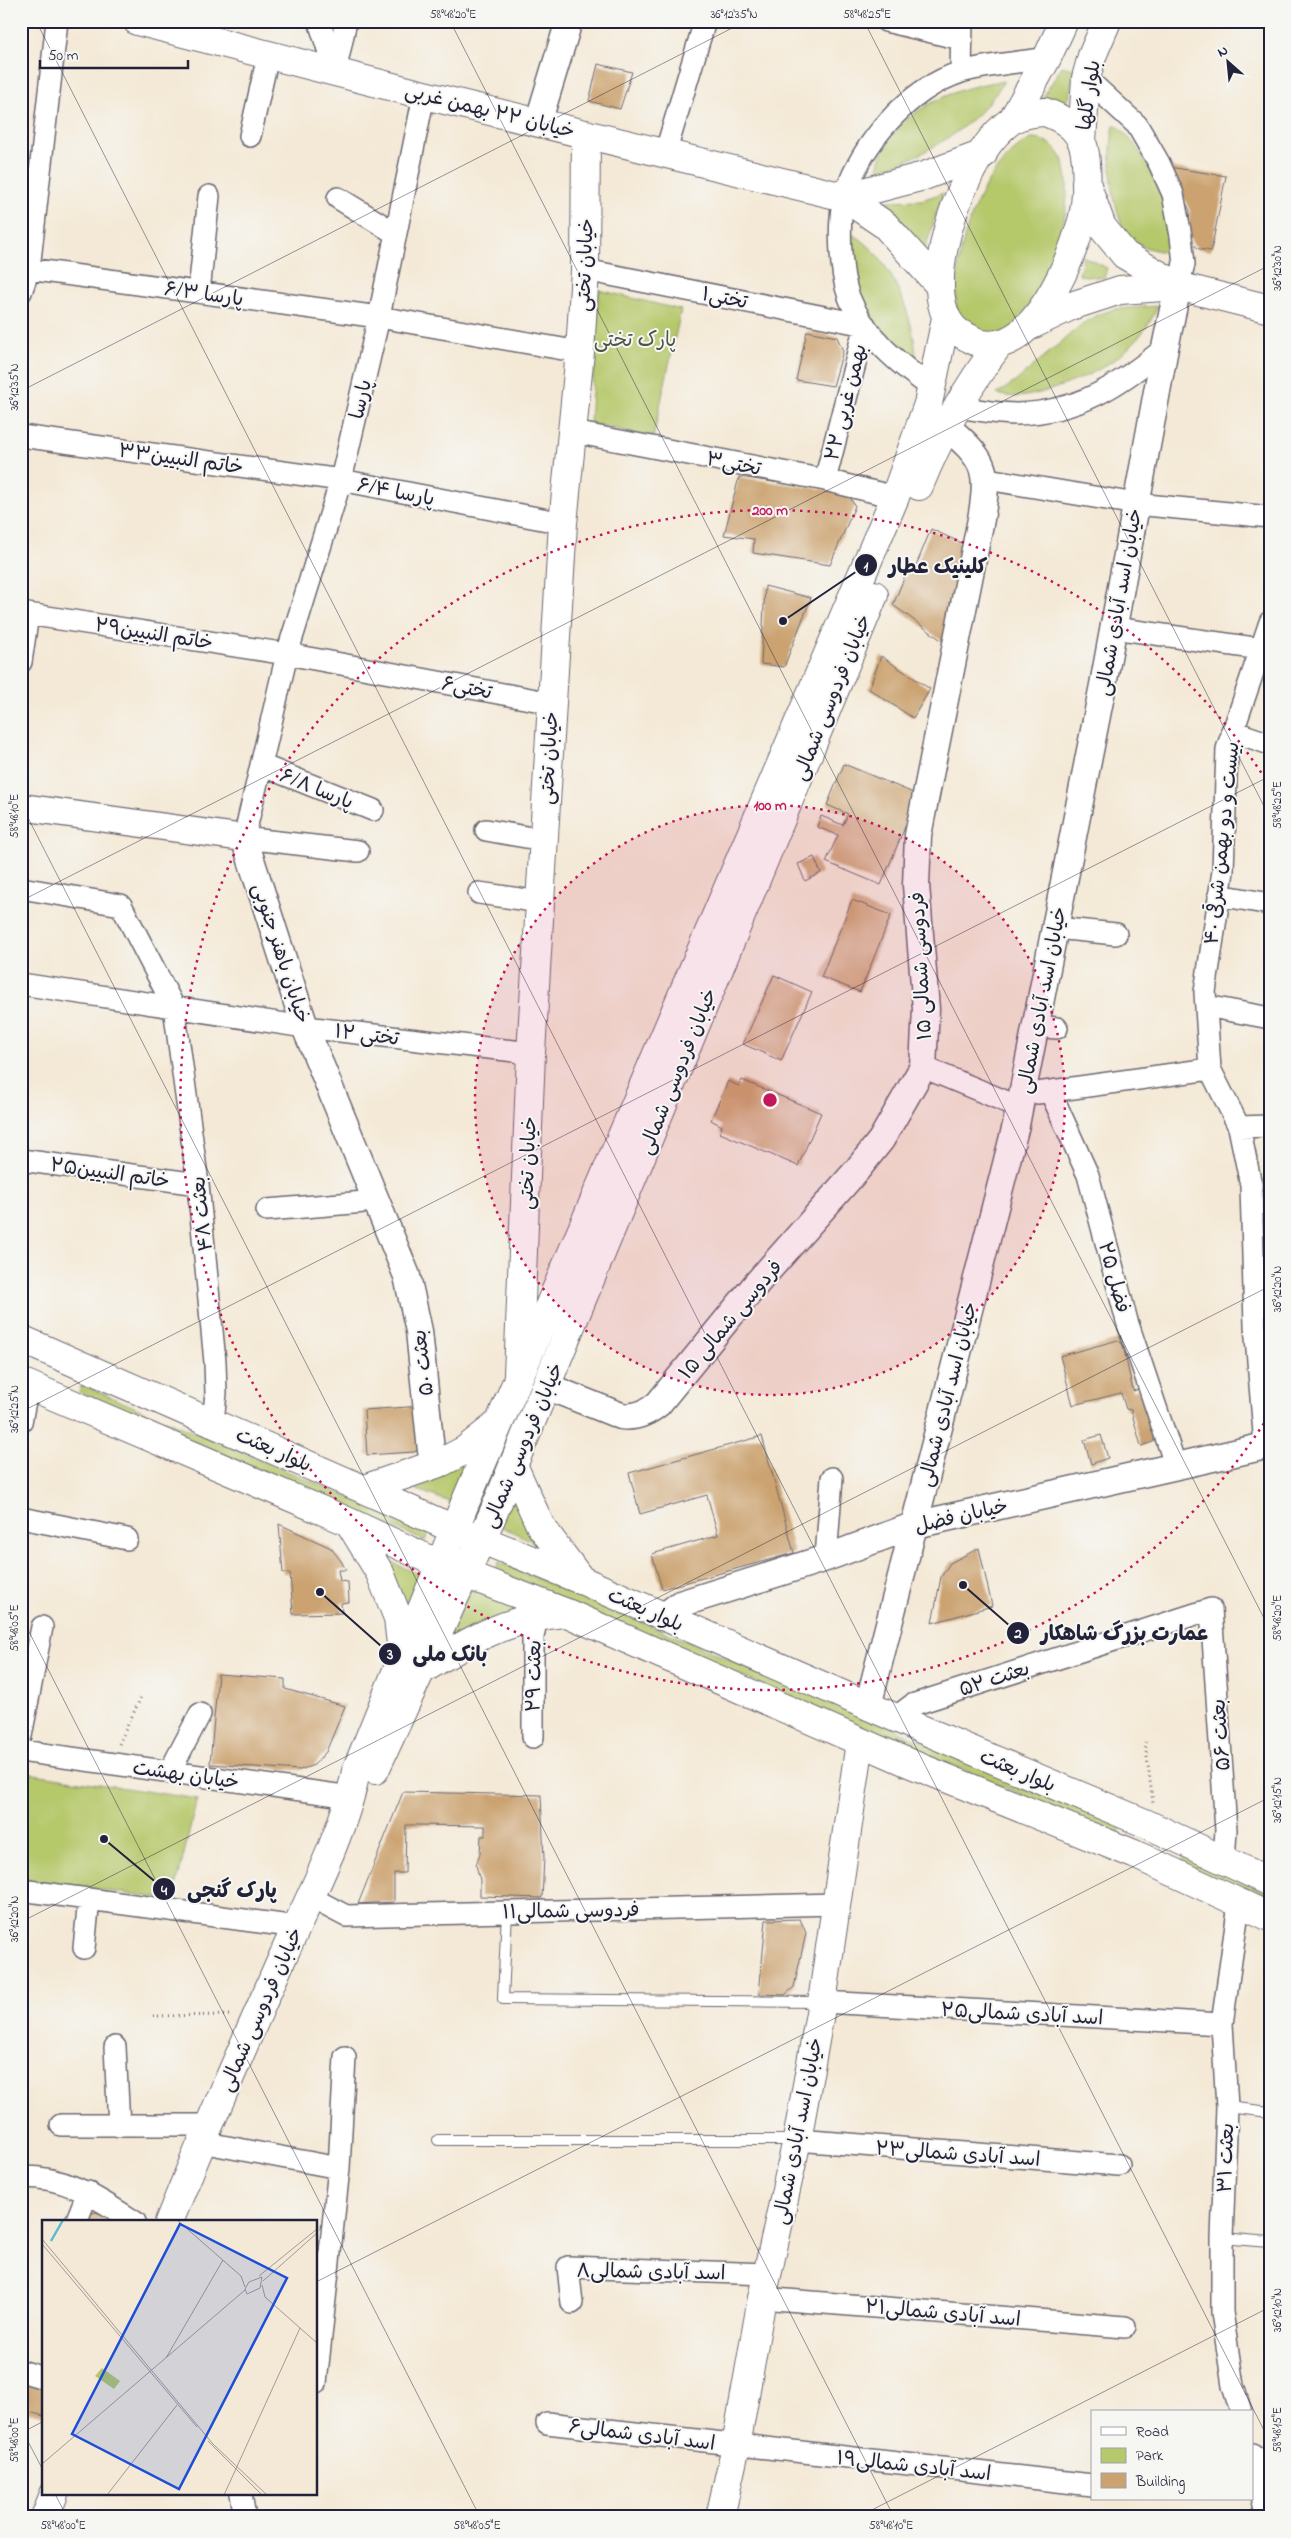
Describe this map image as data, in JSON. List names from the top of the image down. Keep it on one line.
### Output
{"streets":{"main road":["بلوار گلها","خیابان ۲۲ بهمن غربی","خیابان تختی","خیابان اسد آبادی شمالی","خیابان فردوسی شمالی","بلوار بعثت"],"street":["پارسا ۶/۳","تختی۱","پارسا","۲۲ بهمن غربی","خاتم النبیین۳۳","تختی۳","پارسا ۶/۴","خاتم النبیین۲۹","تختی۶","پارسا ۶/۸","بیست و دو بهمن شرقی ۴۰","خیابان باهنر جنوبی","فردوسی شمالی ۱۵","تختی ۱۲","خاتم النبیین۲۵","بعثت ۴۸","فضل ۲۵","بعثت ۵۰","خیابان فضل","بعثت ۲۹","بعثت ۵۲","بعثت ۵۶","خیابان بهشت","فردوسی شمالی۱۱","اسد آبادی شمالی۲۵","اسد آبادی شمالی۲۳","بعثت ۳۱","اسد آبادی شمالی۸","اسد آبادی شمالی۲۱","اسد آبادی شمالی۶","اسد آبادی شمالی۱۹"]},"crossings":[["خیابان ۲۲ بهمن غربی","خیابان تختی"],["خیابان ۲۲ بهمن غربی","پارسا"],["خیابان تختی","پارسا ۶/۳"],["خیابان تختی","تختی۱"],["خیابان تختی","تختی۳"],["خیابان تختی","پارسا ۶/۴"],["خیابان تختی","تختی۶"],["خیابان تختی","خیابان فردوسی شمالی"],["خیابان تختی","تختی ۱۲"],["پارسا ۶/۳","پارسا"],["تختی۱","۲۲ بهمن غربی"],["پارسا","خاتم النبیین۳۳"],["پارسا","پارسا ۶/۴"],["پارسا","خاتم النبیین۲۹"],["پارسا","پارسا ۶/۸"],["پارسا","خیابان باهنر جنوبی"],["۲۲ بهمن غربی","تختی۳"],["خاتم النبیین۳۳","پارسا ۶/۴"],["تختی۳","خیابان فردوسی شمالی"],["خیابان اسد آبادی شمالی","بلوار بعثت"],["خیابان اسد آبادی شمالی","خیابان فضل"],["خیابان اسد آبادی شمالی","فردوسی شمالی۱۱"],["خیابان اسد آبادی شمالی","اسد آبادی شمالی۲۵"],["خیابان اسد آبادی شمالی","اسد آبادی شمالی۲۳"],["خیابان اسد آبادی شمالی","اسد آبادی شمالی۸"],["خیابان اسد آبادی شمالی","اسد آبادی شمالی۲۱"],["خیابان اسد آبادی شمالی","اسد آبادی شمالی۶"],["خیابان اسد آبادی شمالی","اسد آبادی شمالی۱۹"],["خاتم النبیین۲۹","تختی۶"],["خیابان فردوسی شمالی","فردوسی شمالی ۱۵"],["خیابان فردوسی شمالی","بلوار بعثت"],["خیابان فردوسی شمالی","خیابان بهشت"],["خیابان فردوسی شمالی","فردوسی شمالی۱۱"],["خیابان باهنر جنوبی","تختی ۱۲"],["خیابان باهنر جنوبی","بعثت ۵۰"],["تختی ۱۲","بعثت ۴۸"],["خاتم النبیین۲۵","بعثت ۴۸"],["بعثت ۴۸","بلوار بعثت"],["فضل ۲۵","خیابان فضل"],["بلوار بعثت","خیابان فضل"],["بلوار بعثت","بعثت ۵۲"],["بلوار بعثت","بعثت ۵۶"],["بلوار بعثت","بعثت ۳۱"],["بعثت ۵۲","بعثت ۵۶"],["اسد آبادی شمالی۲۵","بعثت ۳۱"],["اسد آبادی شمالی۸","اسد آبادی شمالی۲۱"],["اسد آبادی شمالی۶","اسد آبادی شمالی۱۹"]],"parks":["پارک تختی"],"places":["کلینیک عطار","عمارت بزرگ شاهکار","بانک ملی","پارک گنجی"],"legend":["Road","Park","Building"],"scale_bar":"50 m","north":"top left","coordinates":["58°48'20\"E","36°12'35\"N","58°48'25\"E","36°12'30\"N","58°48'10\"E","36°12'20\"N","36°12'25\"N","58°48'05\"E","36°12'15\"N","36°12'10\"N","58°48'15\"E","58°48'00\"E"],"rings":["200 m","100 m"]}
